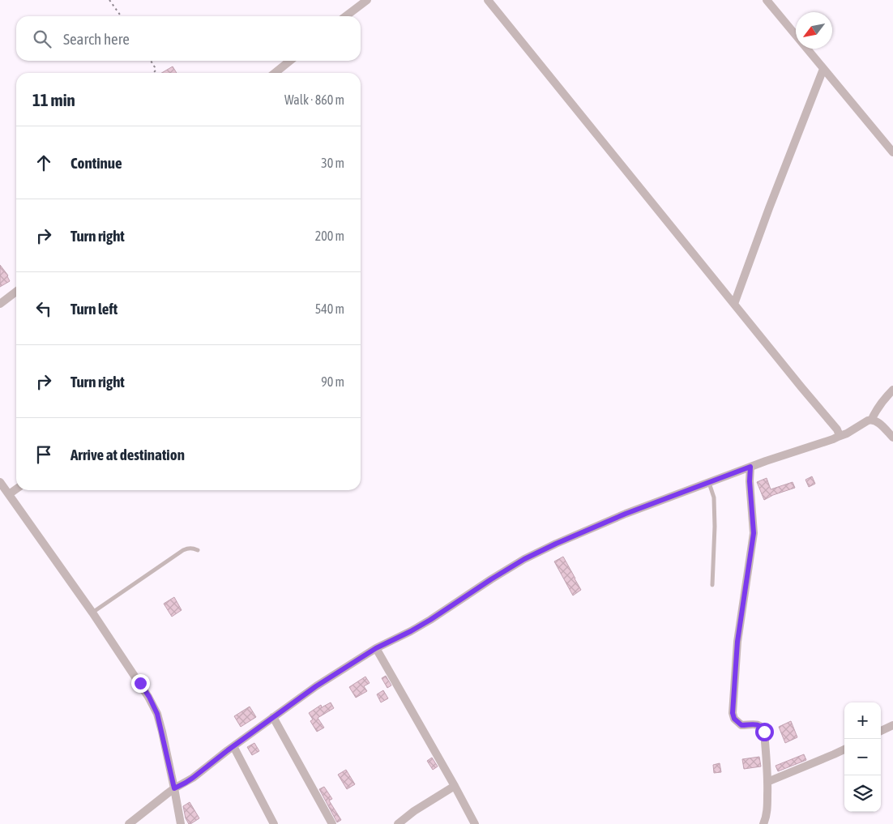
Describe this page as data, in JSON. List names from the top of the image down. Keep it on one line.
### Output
{"north":"bottom left","page":{"search":"Search here","heading":["11 min","Walk · 860 m"],"list":[["Continue","30 m"],["Turn right","200 m"],["Turn left","540 m"],["Turn right","90 m"],"Arrive at destination"],"map_buttons":["+","−"]}}
